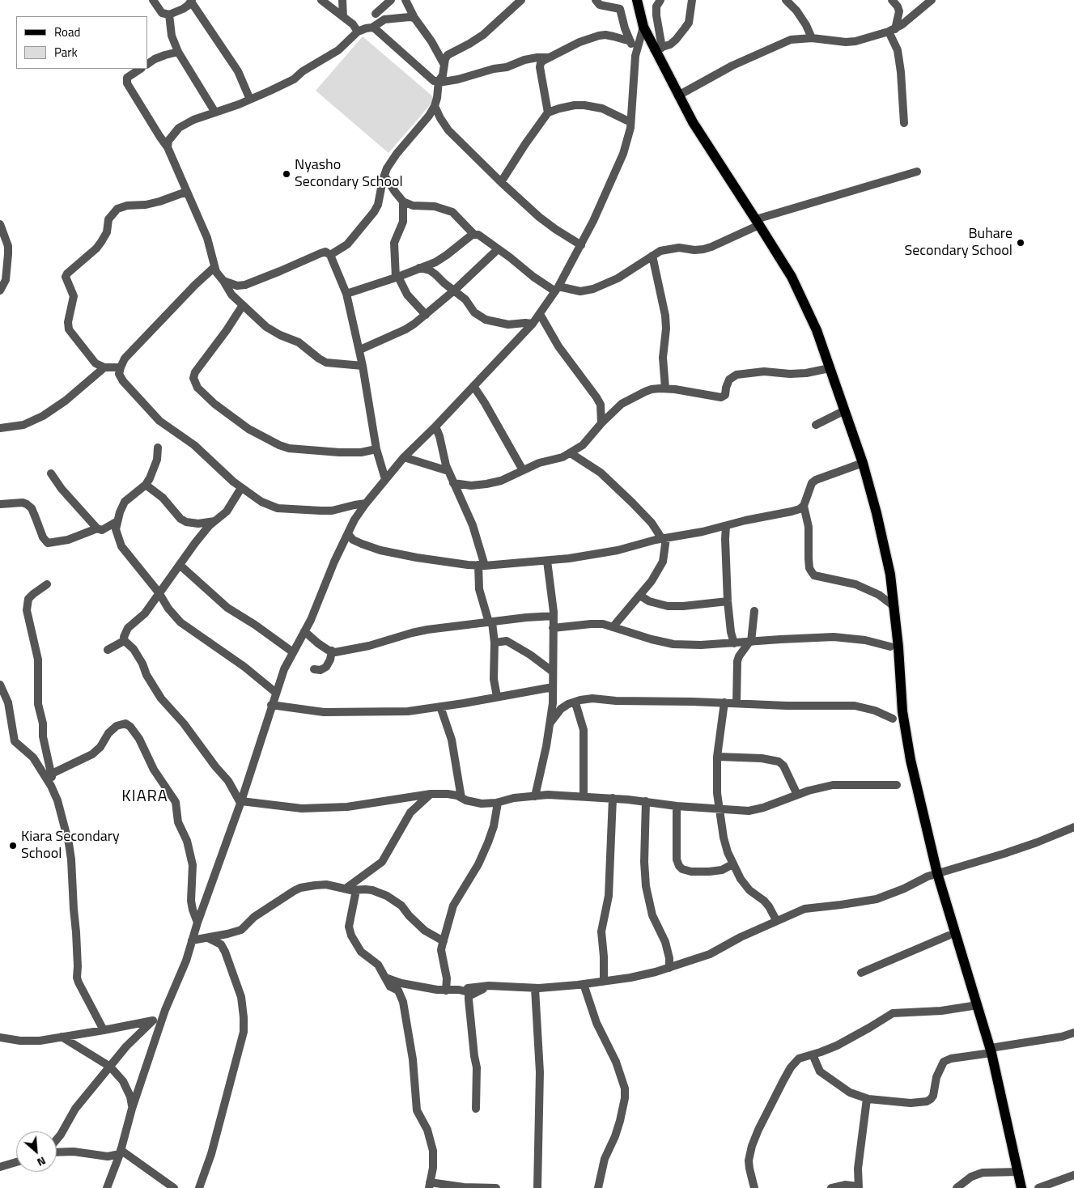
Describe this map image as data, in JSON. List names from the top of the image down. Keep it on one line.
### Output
{"districts":["KIARA"],"places":["Nyasho Secondary School","Buhare Secondary School","Kiara Secondary School"],"legend":["Road","Park"],"north":"bottom right"}
